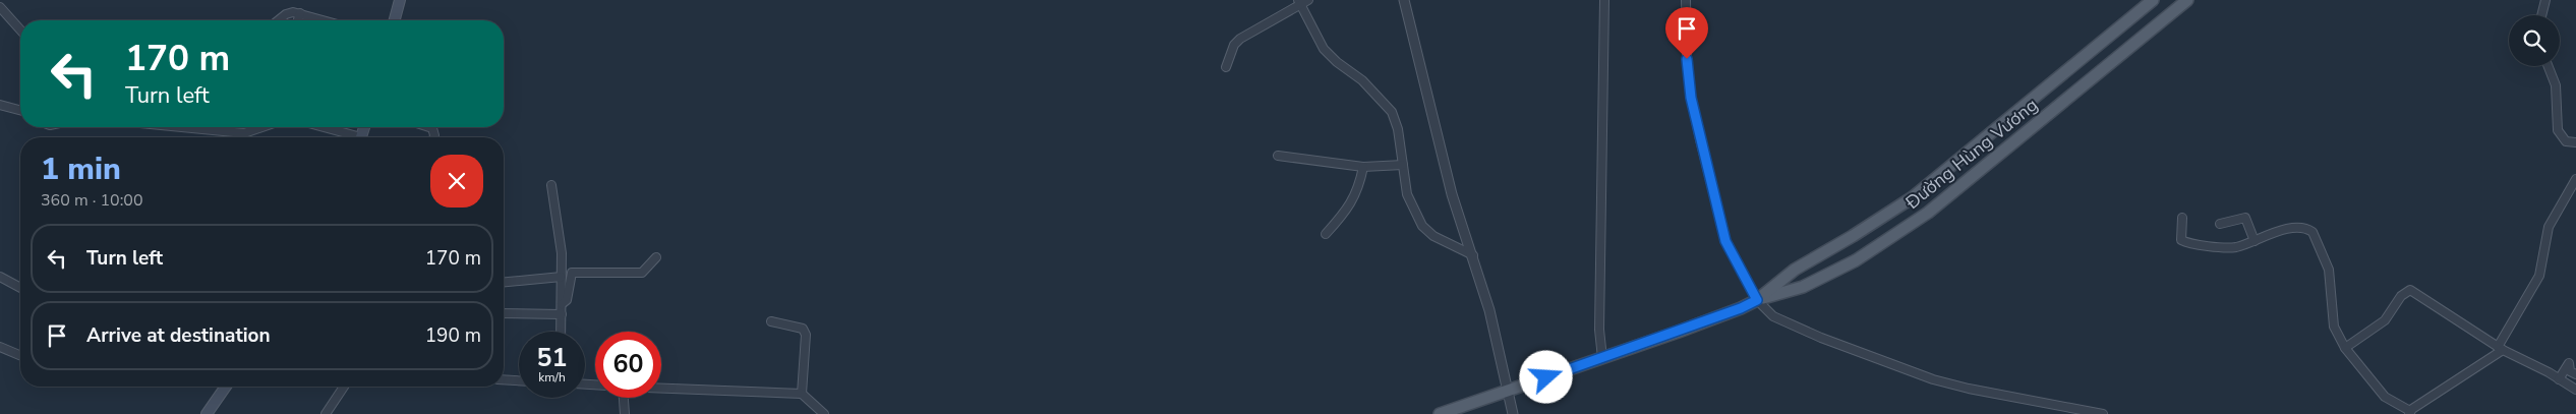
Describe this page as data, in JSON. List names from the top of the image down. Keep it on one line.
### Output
{"streets":{"main road":["Đường Hùng Vương"]},"page":{"turn":["170 m","Turn left"],"heading":["1 min","360 m · 10:00"],"list":[{"name":"Turn left","value":"170 m"},{"name":"Arrive at destination","value":"190 m"}],"speed":"51 km/h","limit":"60"}}
